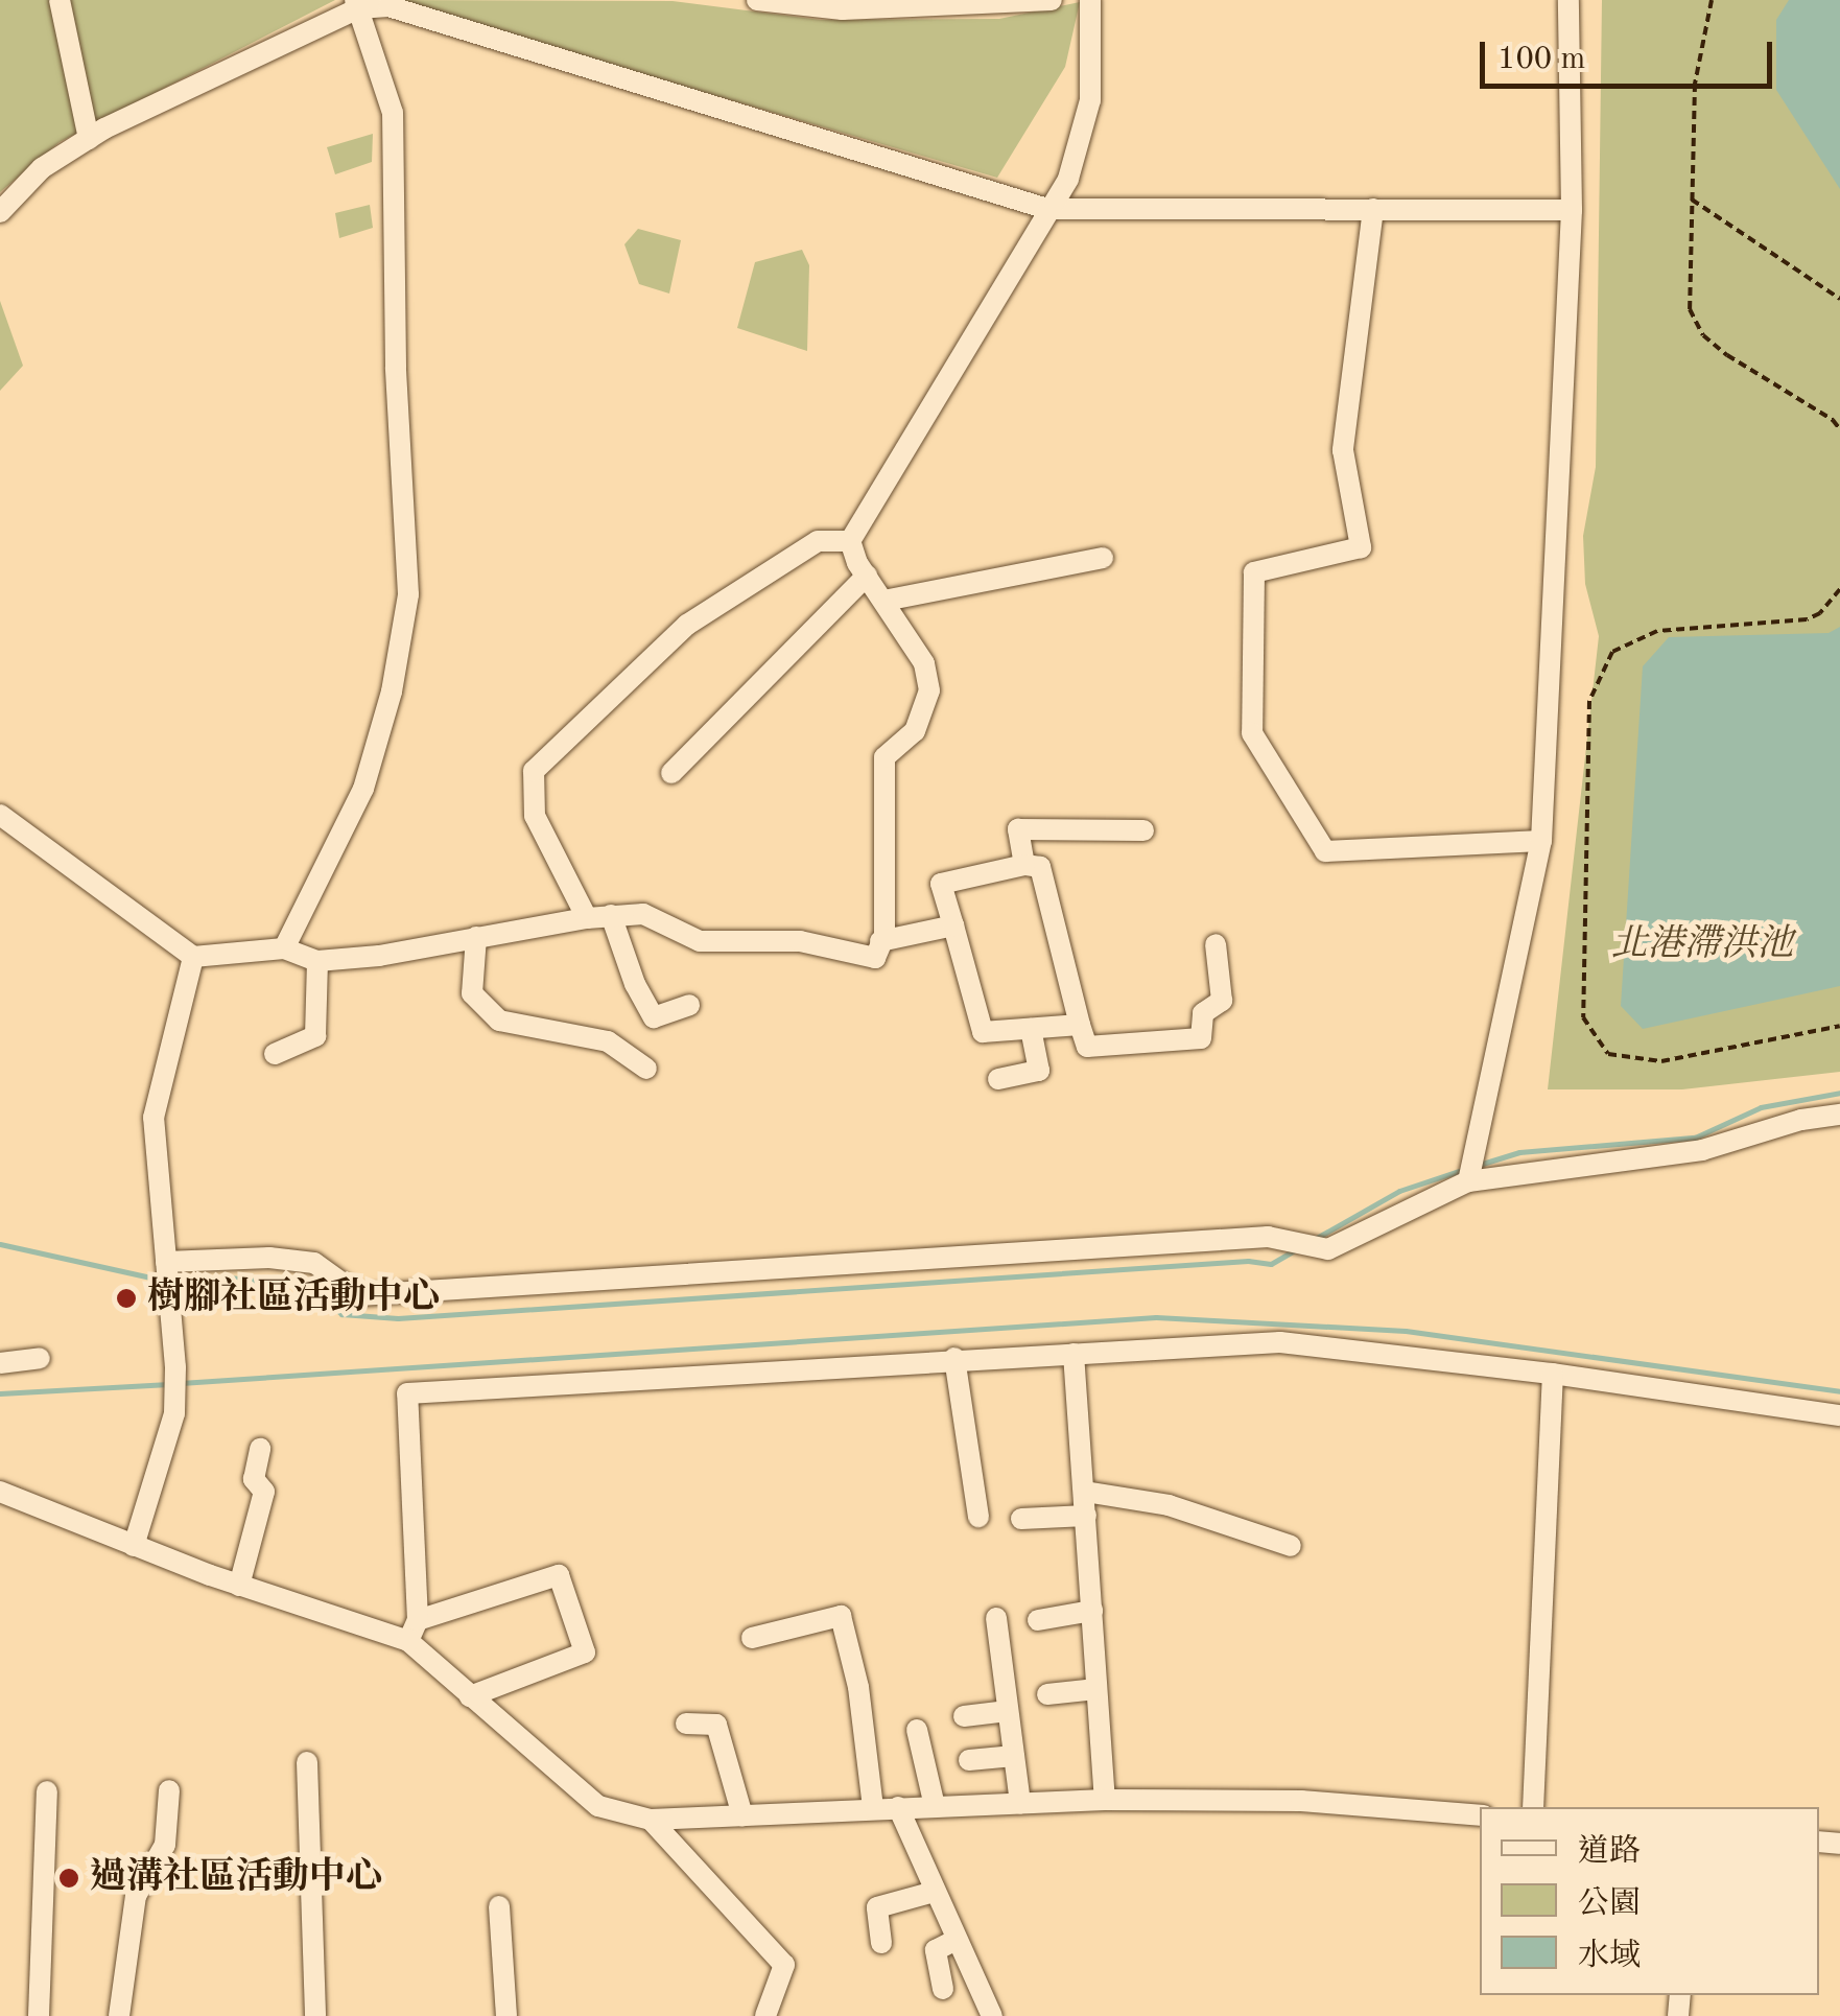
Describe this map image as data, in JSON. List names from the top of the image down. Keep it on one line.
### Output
{"parks":["北港滯洪池"],"places":["樹腳社區活動中心","過溝社區活動中心"],"legend":["道路","公園","水域"],"scale_bar":"100 m"}
